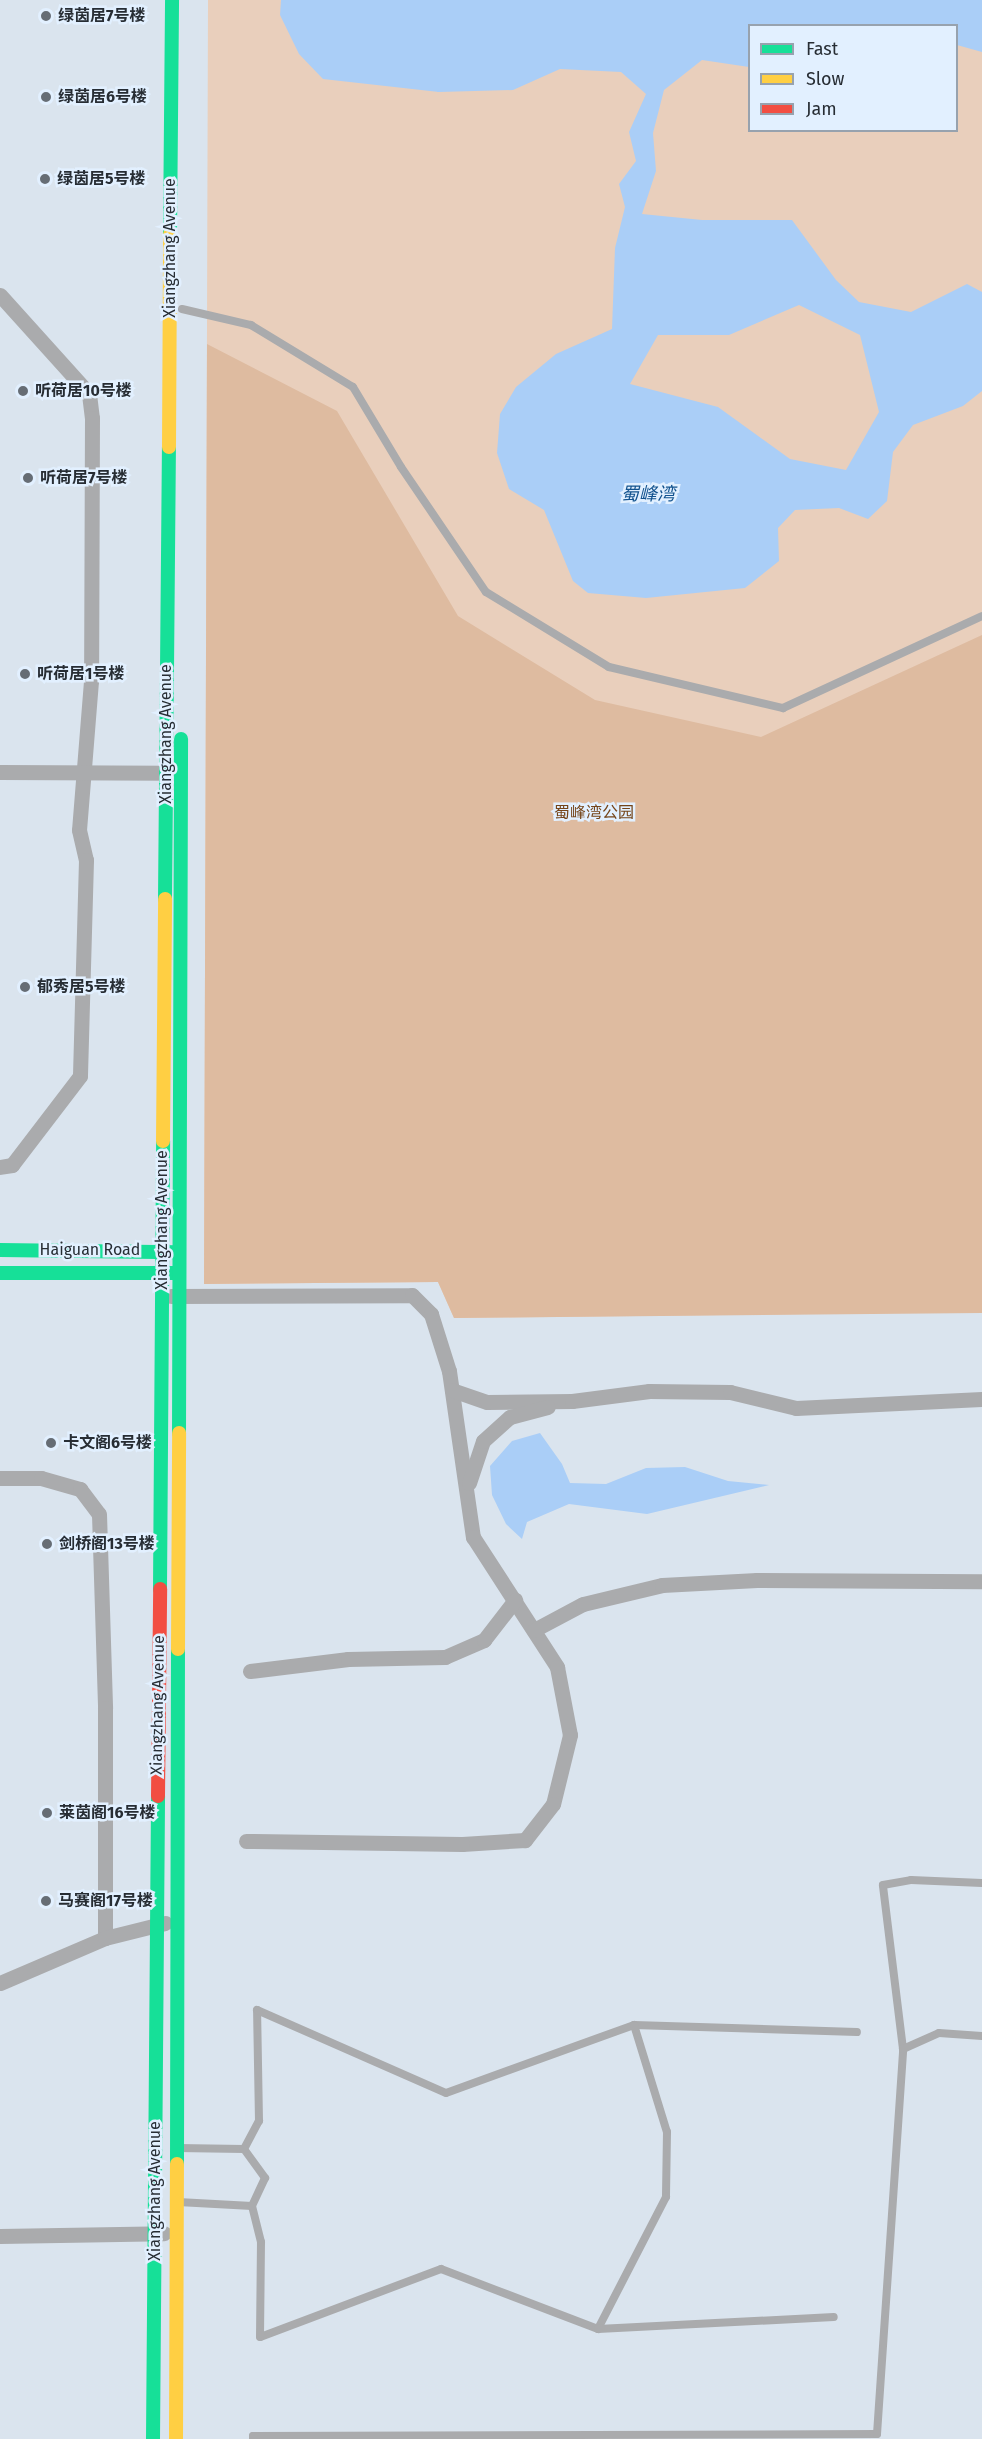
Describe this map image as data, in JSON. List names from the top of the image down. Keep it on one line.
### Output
{"streets":{"street":["Xiangzhang Avenue","Haiguan Road"]},"crossings":[["Xiangzhang Avenue","Haiguan Road"]],"water":["蜀峰湾"],"parks":["蜀峰湾公园"],"places":["绿茵居7号楼","绿茵居6号楼","绿茵居5号楼","听荷居10号楼","听荷居7号楼","听荷居1号楼","郁秀居5号楼","卡文阁6号楼","剑桥阁13号楼","莱茵阁16号楼","马赛阁17号楼"],"legend":["Fast","Slow","Jam"]}
